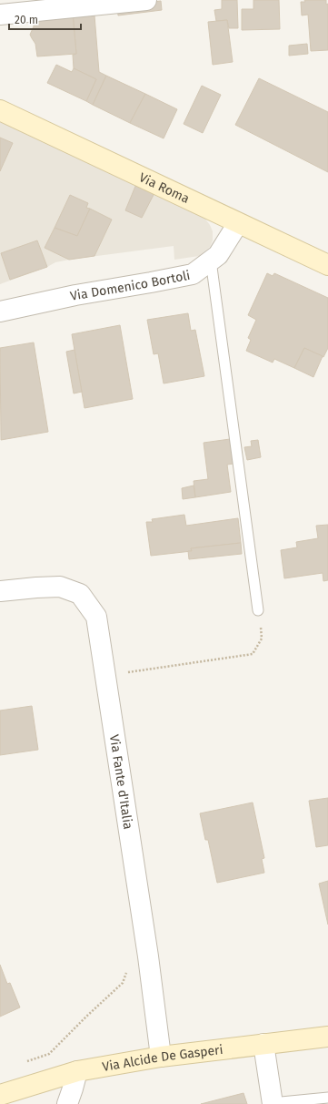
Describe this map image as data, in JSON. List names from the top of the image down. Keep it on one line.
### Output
{"streets":{"main road":["Via Roma","Via Alcide De Gasperi"],"street":["Via Domenico Bortoli","Via Fante d'Italia"]},"crossings":[["Via Roma","Via Domenico Bortoli"],["Via Fante d'Italia","Via Alcide De Gasperi"]],"scale_bar":"20 m"}
